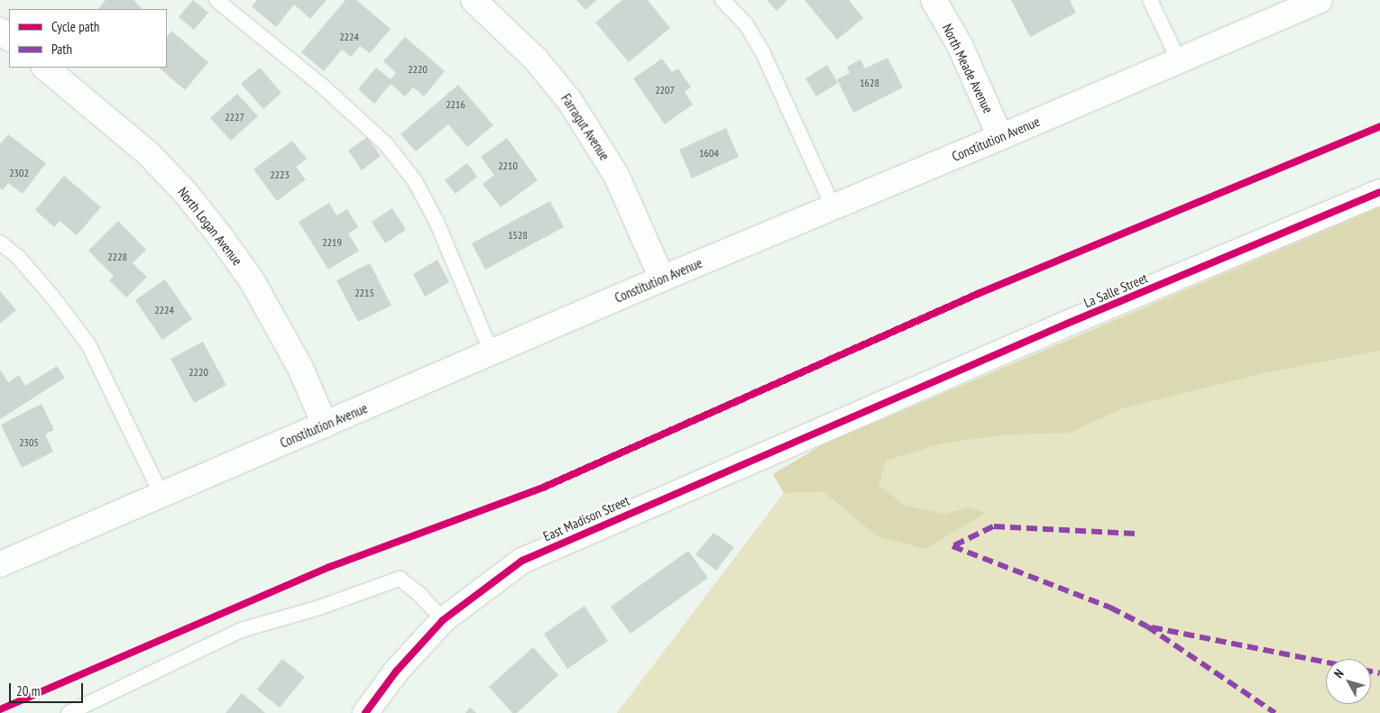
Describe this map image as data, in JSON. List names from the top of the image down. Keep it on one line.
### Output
{"streets":{"street":["North Meade Avenue","Farragut Avenue","Constitution Avenue","North Logan Avenue","La Salle Street","East Madison Street"]},"crossings":[["North Meade Avenue","Constitution Avenue"],["Farragut Avenue","Constitution Avenue"],["Constitution Avenue","North Logan Avenue"],["La Salle Street","East Madison Street"]],"house_numbers":["2224","2220","1628","2207","2216","2227","1604","2210","2302","2223","1528","2219","2228","2215","2224","2220","2305"],"legend":["Cycle path","Path"],"scale_bar":"20 m","north":"top left"}
